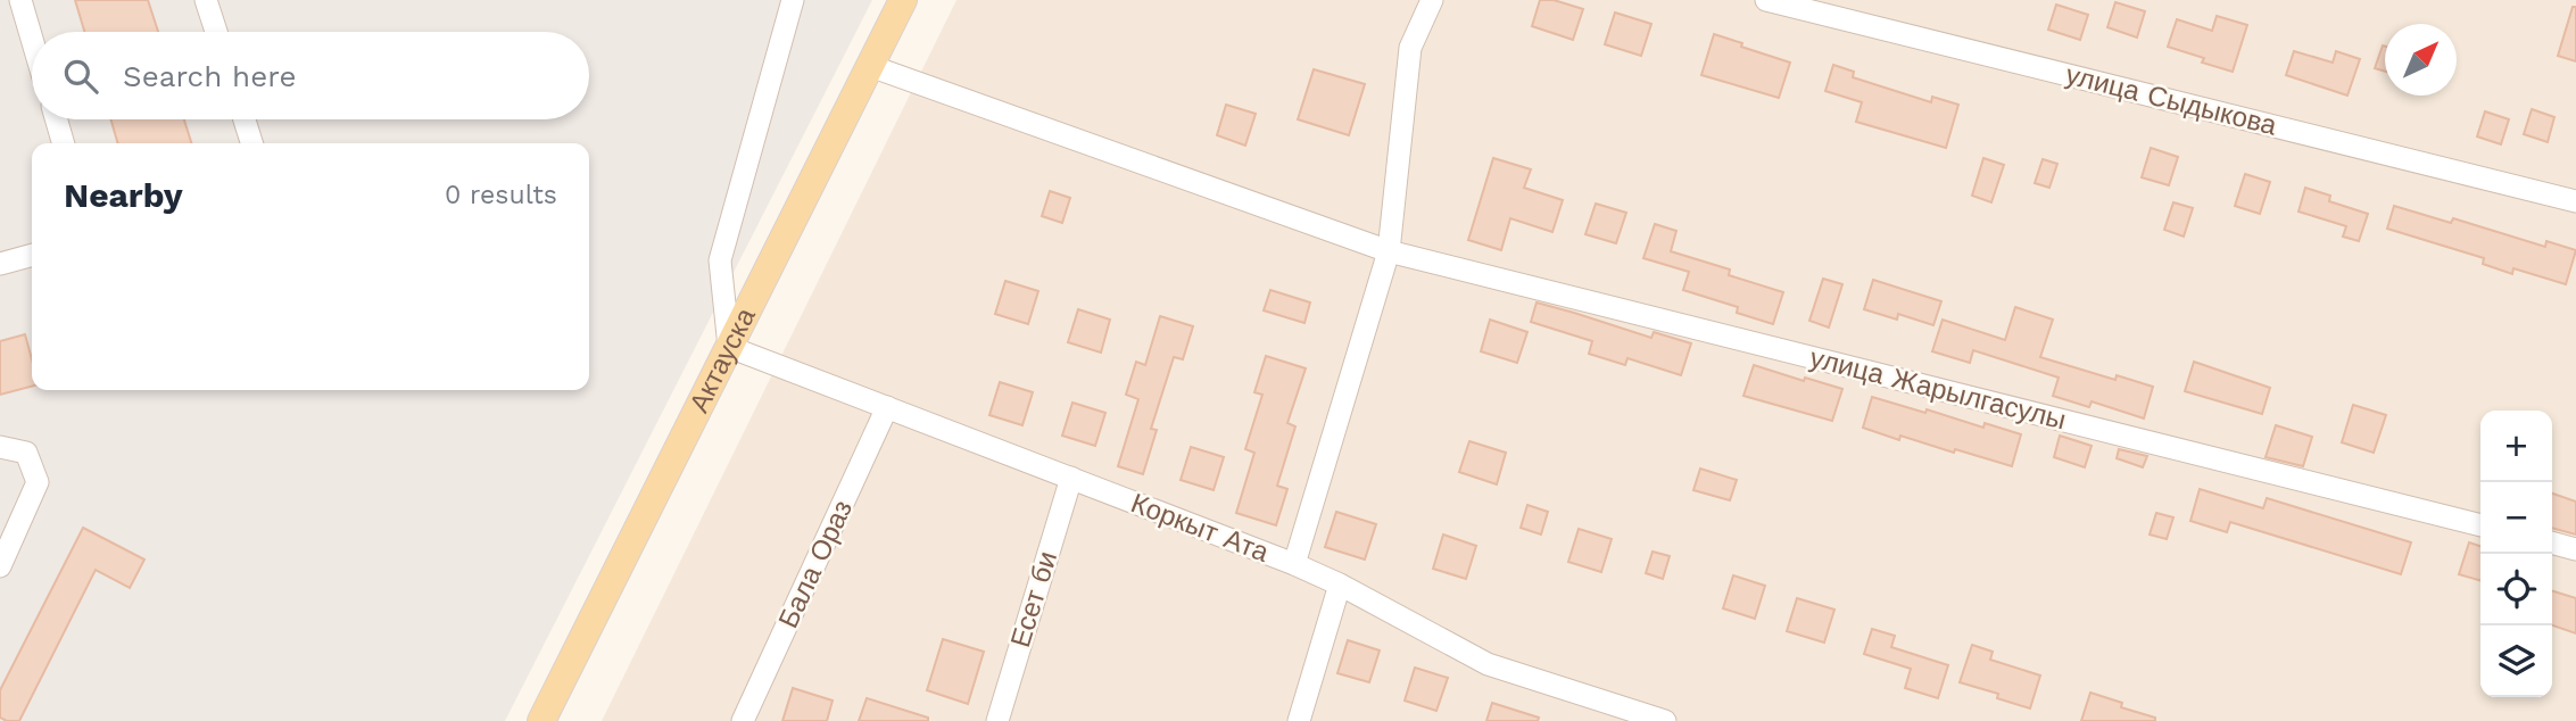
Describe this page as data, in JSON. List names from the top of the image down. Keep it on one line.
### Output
{"streets":{"main road":["Актауска"],"street":["улица Сыдыкова","улица Жарылгасулы","Коркыт Ата","Бала Ораз","Есет би"]},"crossings":[["Актауска","улица Жарылгасулы"],["Актауска","Коркыт Ата"],["Коркыт Ата","Бала Ораз"],["Коркыт Ата","Есет би"]],"north":"top right","page":{"search":"Search here","heading":["Nearby","0 results"],"map_buttons":["+","−"]}}
